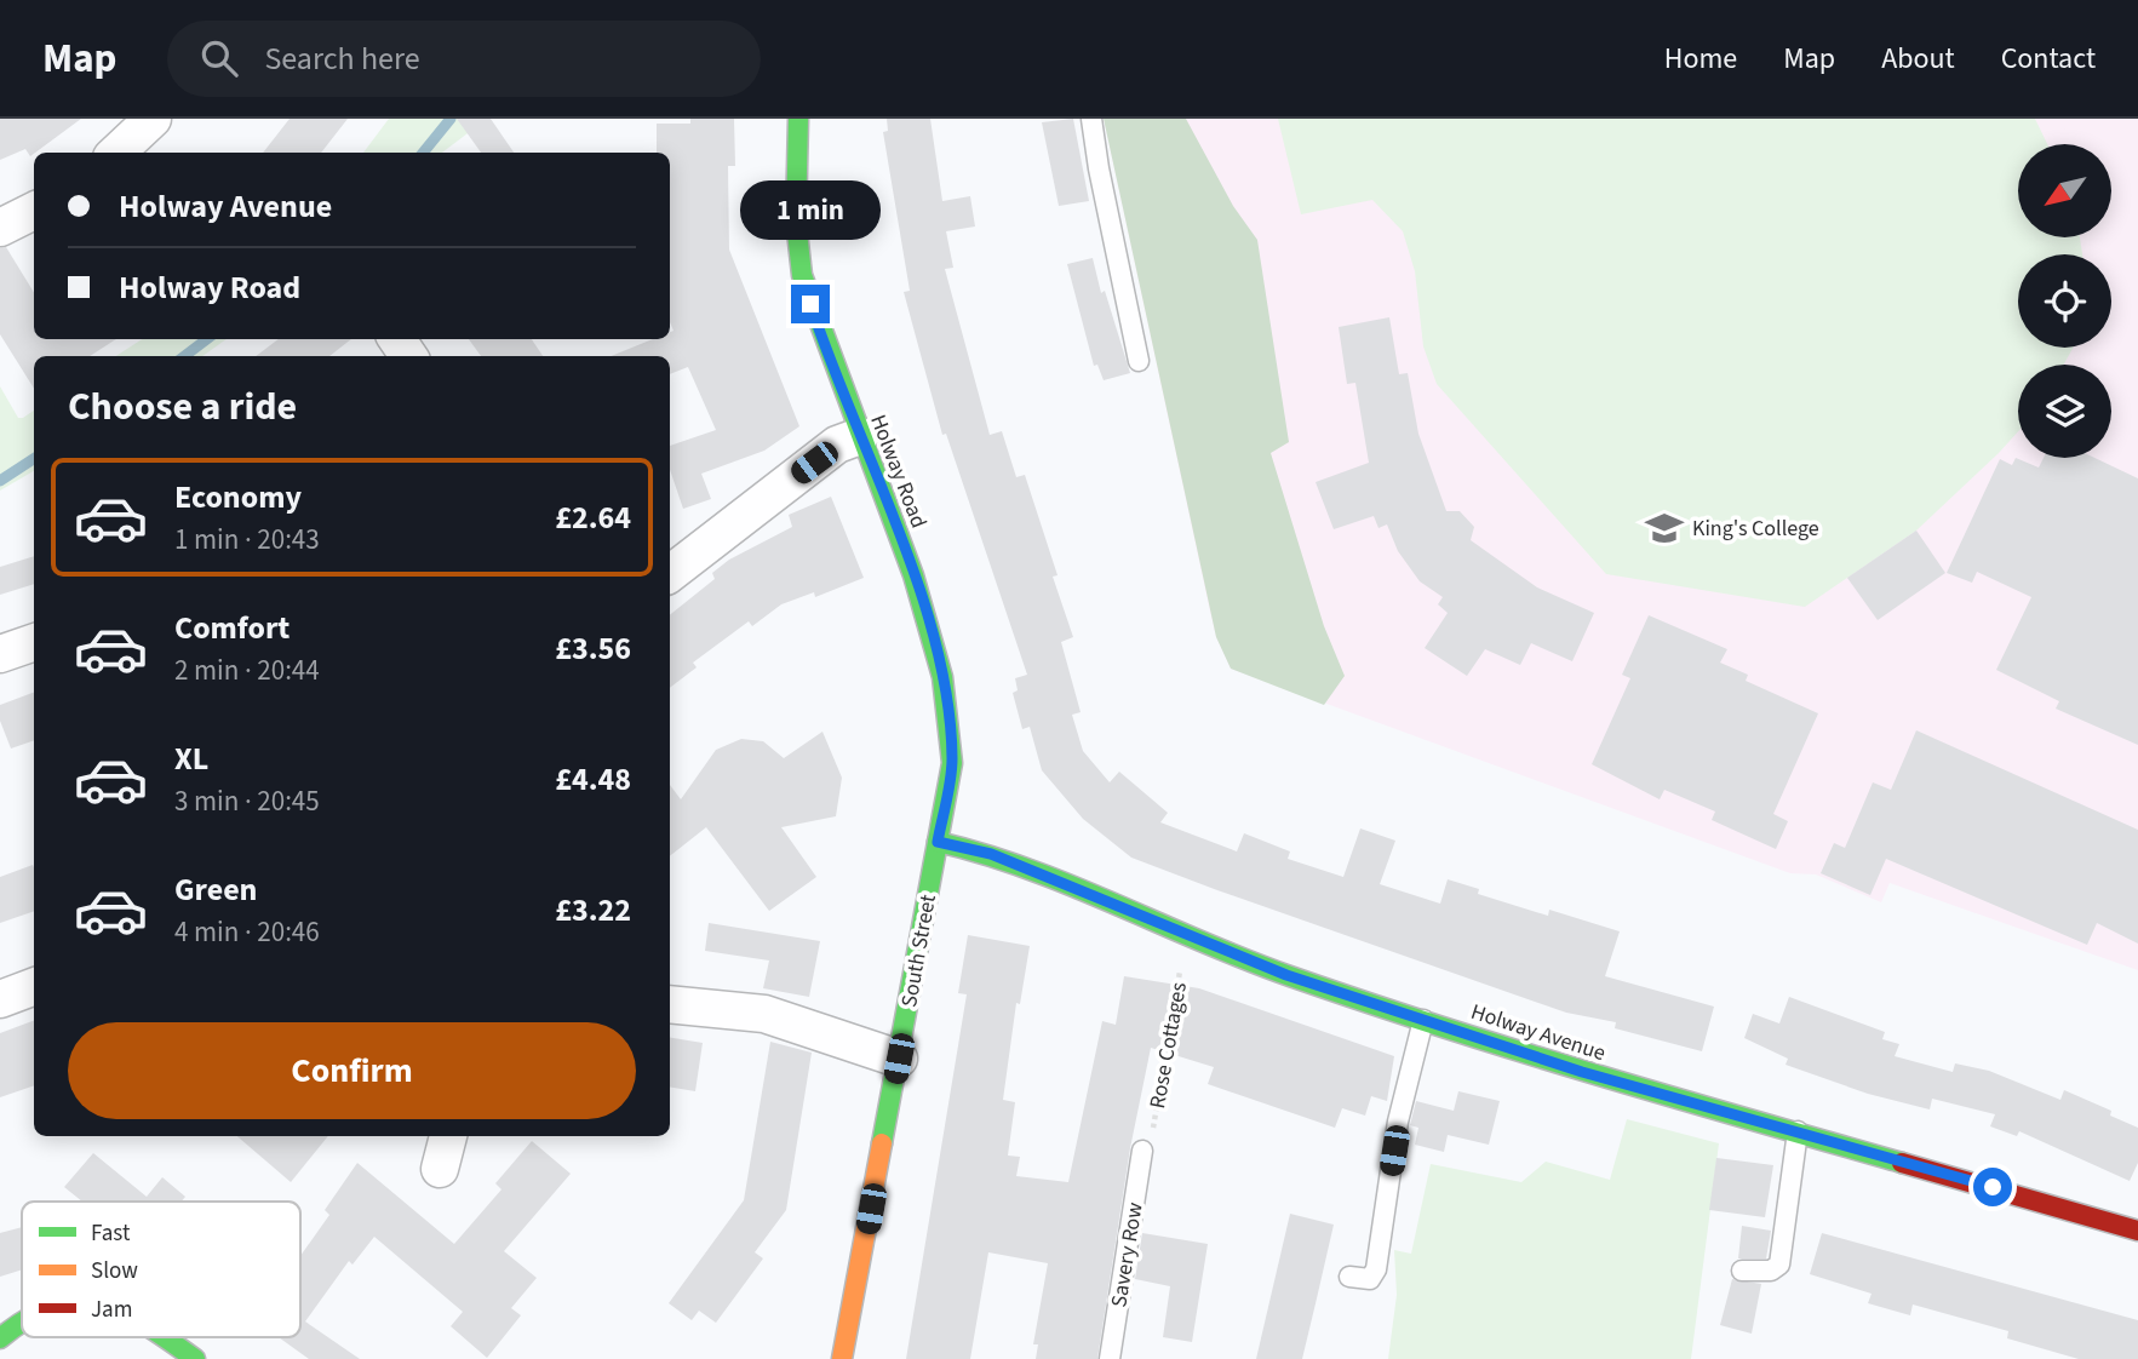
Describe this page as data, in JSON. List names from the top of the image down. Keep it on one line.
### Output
{"streets":{"street":["Holway Road","South Street","Holway Avenue"],"lane":["Savery Row"],"path":["Rose Cottages"]},"crossings":[["Holway Road","South Street"],["Holway Road","Holway Avenue"],["South Street","Holway Avenue"],["Holway Avenue","Rose Cottages"],["Rose Cottages","Savery Row"]],"places":{"school or university":["King's College"]},"legend":["Fast","Slow","Jam"],"north":"bottom left","page":{"header":"Map","search":"Search here","nav":["Home","Map","About","Contact"],"banner":["Holway Avenue","Holway Road"],"bubble":"1 min","heading":"Choose a ride","list":[{"name":"Economy","note":"1 min · 20:43","value":"£2.64"},{"name":"Comfort","note":"2 min · 20:44","value":"£3.56"},{"name":"XL","note":"3 min · 20:45","value":"£4.48"},{"name":"Green","note":"4 min · 20:46","value":"£3.22"}],"buttons":"Confirm"}}
